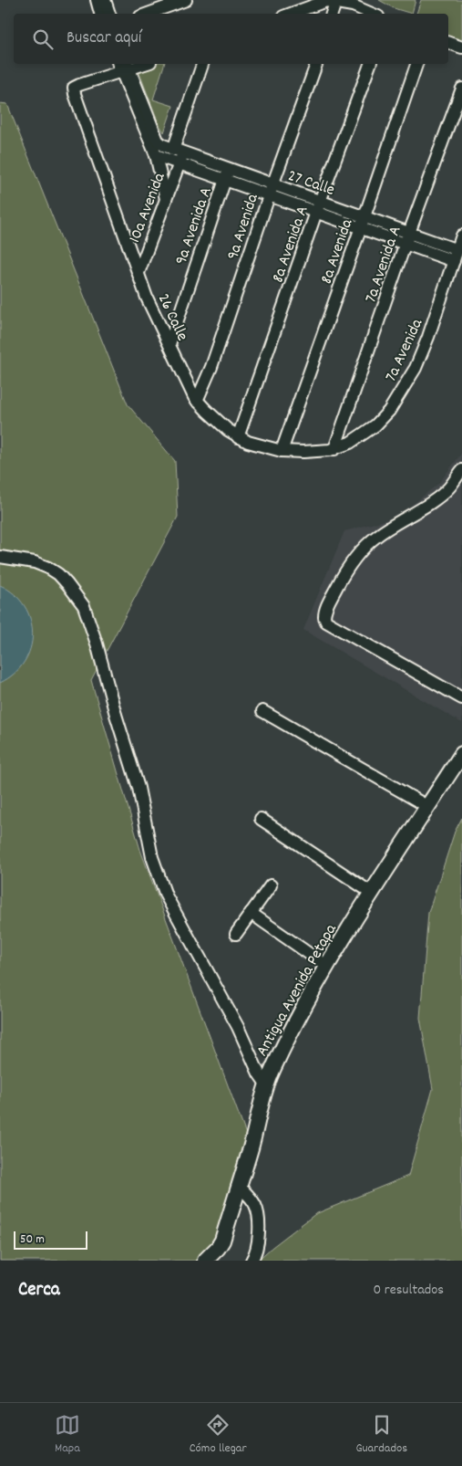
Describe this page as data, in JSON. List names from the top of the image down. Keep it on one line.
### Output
{"streets":{"main road":["Antigua Avenida Petapa"],"street":["27 Calle","10a Avenida","9a Avenida A","9a Avenida","8a Avenida A","8a Avenida","7a Avenida A","26 Calle","7a Avenida"]},"crossings":[["27 Calle","10a Avenida"],["27 Calle","9a Avenida A"],["27 Calle","9a Avenida"],["27 Calle","8a Avenida A"],["27 Calle","8a Avenida"],["27 Calle","7a Avenida A"],["27 Calle","26 Calle"],["27 Calle","7a Avenida"],["10a Avenida","26 Calle"],["9a Avenida A","26 Calle"],["9a Avenida","26 Calle"],["8a Avenida A","26 Calle"],["8a Avenida","26 Calle"],["7a Avenida A","26 Calle"],["7a Avenida A","7a Avenida"],["26 Calle","7a Avenida"]],"scale_bar":"50 m","page":{"search":"Buscar aquí","scale":"50 m","heading":["Cerca","0 resultados"],"nav":["Mapa","Cómo llegar","Guardados"]}}
